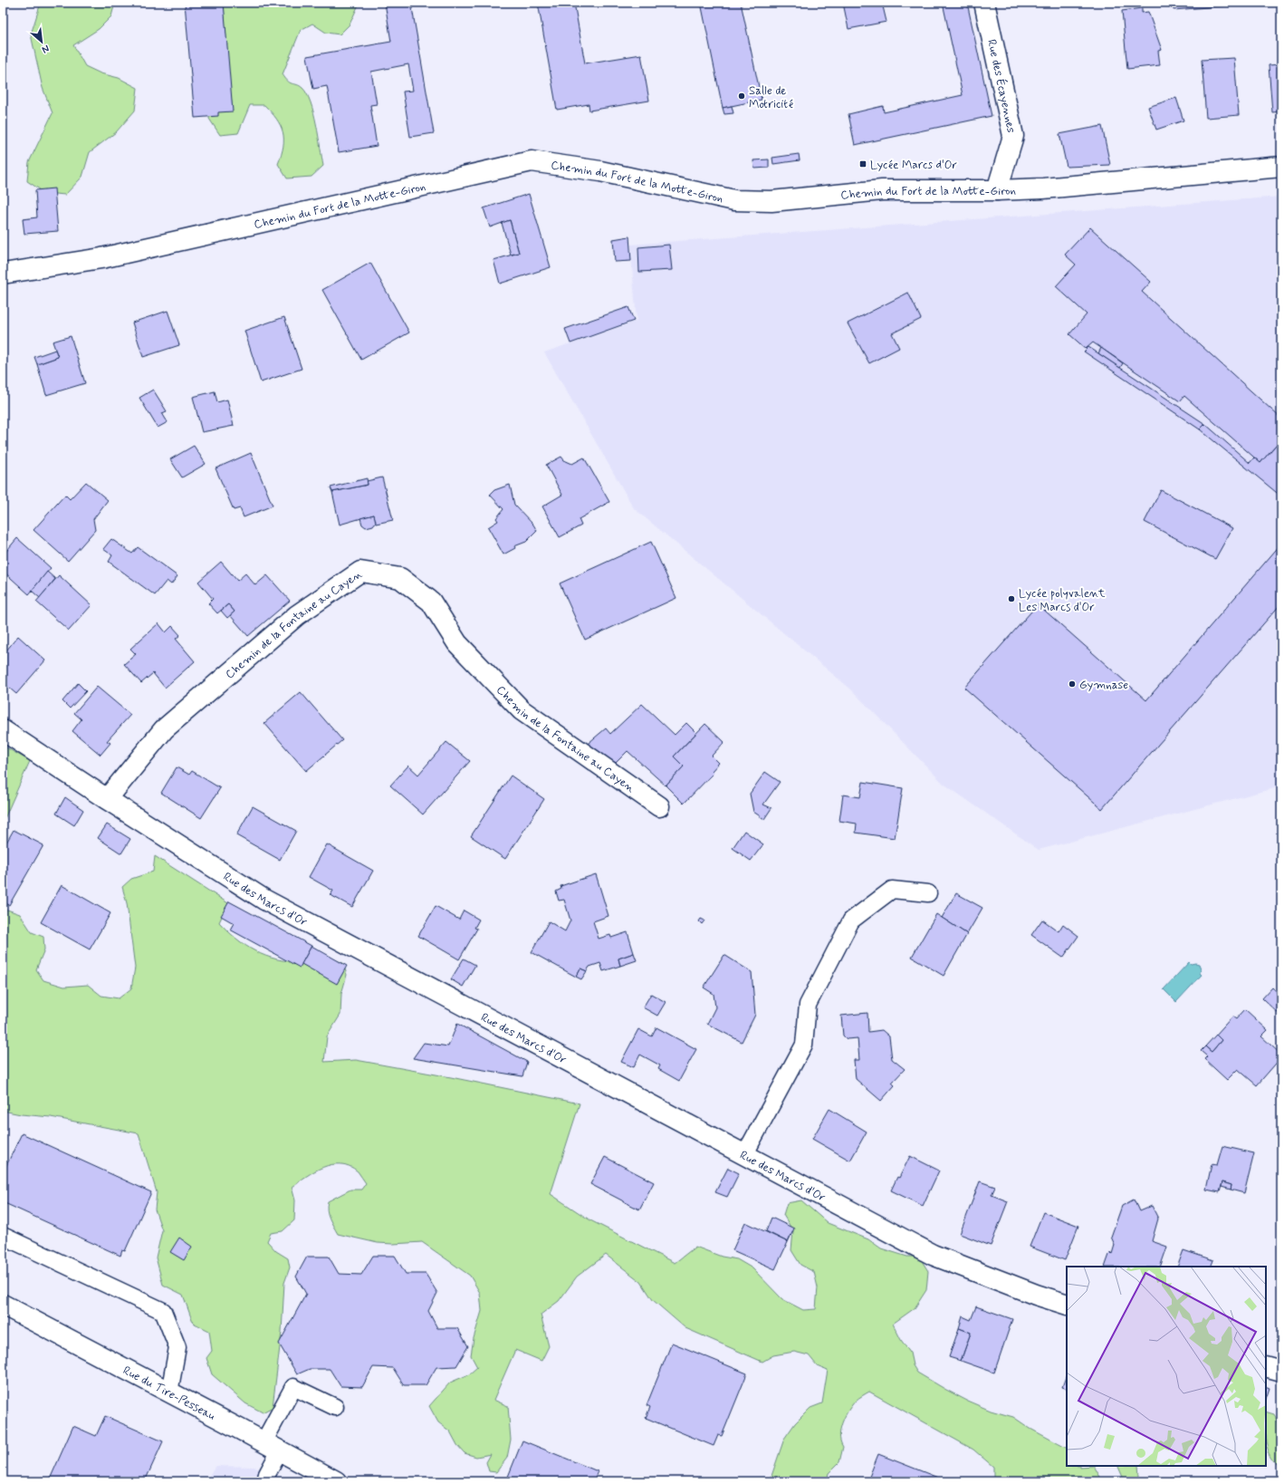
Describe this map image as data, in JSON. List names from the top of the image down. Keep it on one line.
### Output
{"streets":{"street":["Rue des Écayennes","Chemin du Fort de la Motte-Giron","Chemin de la Fontaine au Cayen","Rue des Marcs d'Or","Rue du Tire-Pesseau"]},"crossings":[["Rue des Écayennes","Chemin du Fort de la Motte-Giron"],["Chemin de la Fontaine au Cayen","Rue des Marcs d'Or"]],"places":{"other":["Salle de Motricité","Lycée polyvalent Les Marcs d'Or","Gymnase"],"transit":["Lycée Marcs d'Or"]},"north":"bottom right"}
